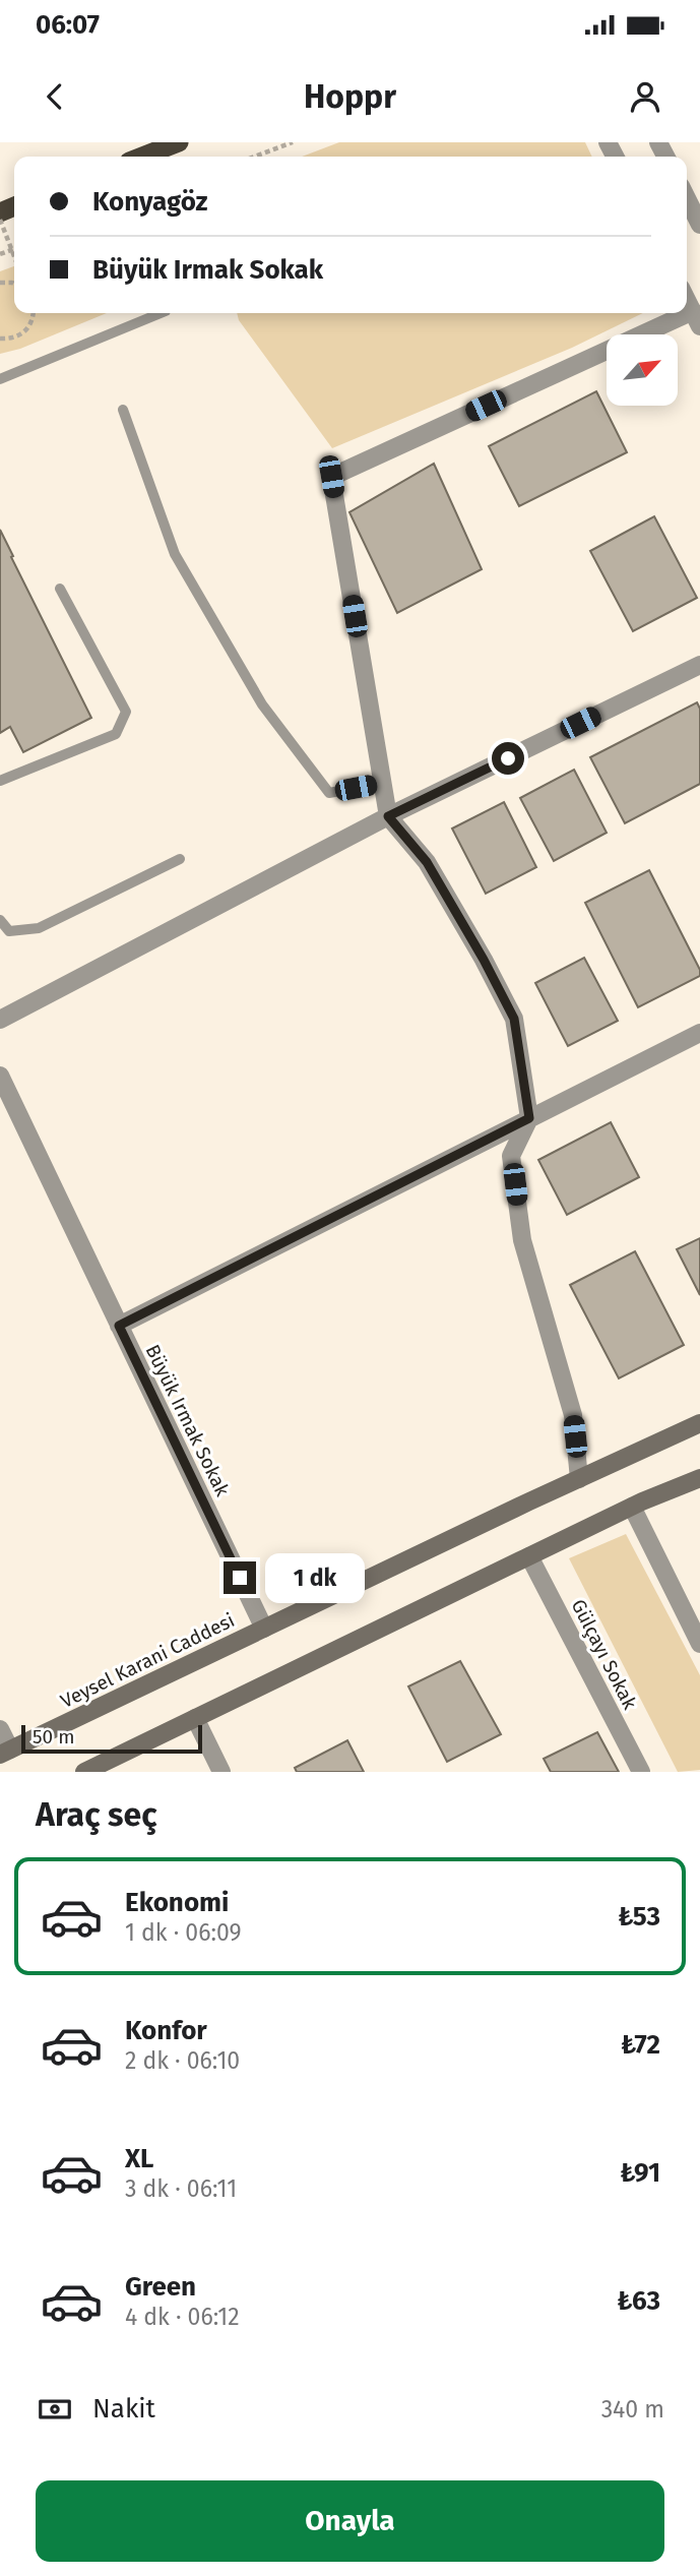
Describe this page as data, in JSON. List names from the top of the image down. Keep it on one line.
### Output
{"streets":{"main road":["Veysel Karani Caddesi"],"street":["Büyük Irmak Sokak","Gülçayı Sokak"]},"crossings":[["Büyük Irmak Sokak","Veysel Karani Caddesi"]],"scale_bar":"50 m","north":"top right","page":{"status":"06:07","header":"Hoppr","banner":["Konyagöz","Büyük Irmak Sokak"],"bubble":"1 dk","scale":"50 m","heading":"Araç seç","list":[{"name":"Ekonomi","note":"1 dk · 06:09","value":"₺53"},{"name":"Konfor","note":"2 dk · 06:10","value":"₺72"},{"name":"XL","note":"3 dk · 06:11","value":"₺91"},{"name":"Green","note":"4 dk · 06:12","value":"₺63"}],"pay":["Nakit","340 m"],"buttons":"Onayla"}}
